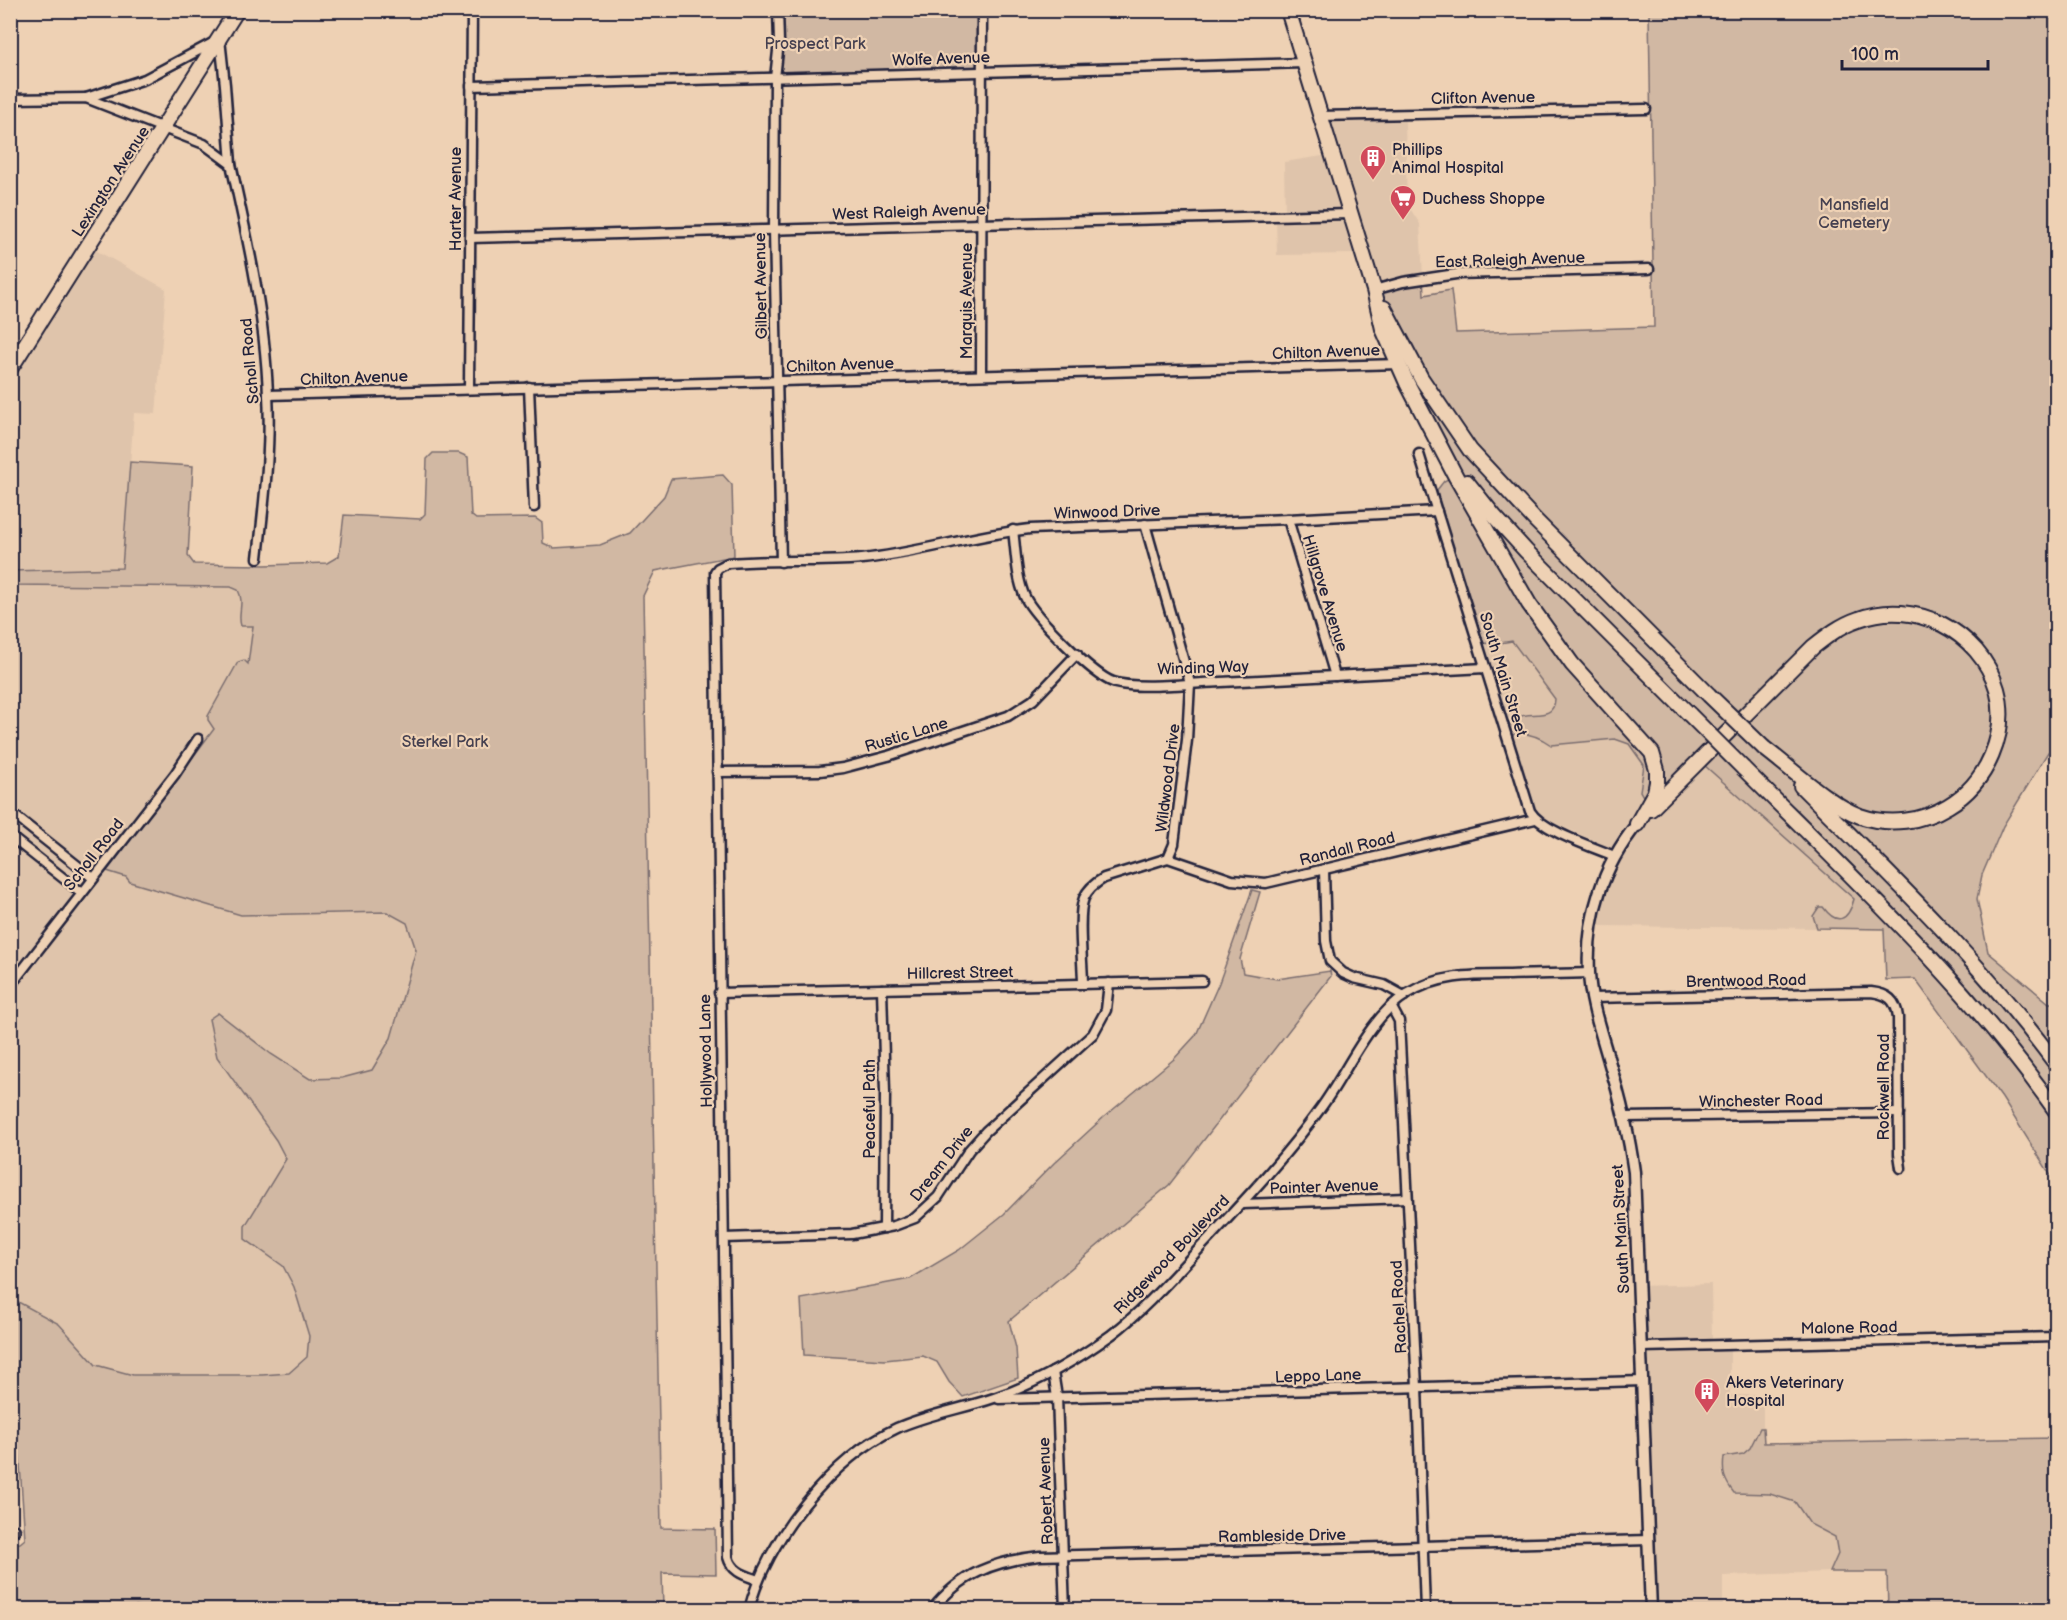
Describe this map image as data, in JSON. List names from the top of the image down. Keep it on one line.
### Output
{"streets":{"main road":["Lexington Avenue"],"street":["Wolfe Avenue","Clifton Avenue","Harter Avenue","West Raleigh Avenue","East Raleigh Avenue","Gilbert Avenue","Marquis Avenue","Chilton Avenue","Scholl Road","Winwood Drive","Hillgrove Avenue","Winding Way","South Main Street","Rustic Lane","Wildwood Drive","Randall Road","Hillcrest Street","Brentwood Road","Hollywood Lane","Rockwell Road","Winchester Road","Peaceful Path","Dream Drive","Painter Avenue","Ridgewood Boulevard","Rachel Road","Malone Road","Leppo Lane","Robert Avenue","Rambleside Drive"]},"crossings":[["Wolfe Avenue","Harter Avenue"],["Wolfe Avenue","Gilbert Avenue"],["Wolfe Avenue","Marquis Avenue"],["Lexington Avenue","Scholl Road"],["Harter Avenue","West Raleigh Avenue"],["Harter Avenue","Chilton Avenue"],["West Raleigh Avenue","Gilbert Avenue"],["West Raleigh Avenue","Marquis Avenue"],["Gilbert Avenue","Chilton Avenue"],["Gilbert Avenue","Winwood Drive"],["Gilbert Avenue","Hollywood Lane"],["Marquis Avenue","Chilton Avenue"],["Chilton Avenue","Scholl Road"],["Winwood Drive","Hillgrove Avenue"],["Winwood Drive","Winding Way"],["Winwood Drive","South Main Street"],["Winwood Drive","Wildwood Drive"],["Winwood Drive","Hollywood Lane"],["Hillgrove Avenue","Winding Way"],["Winding Way","South Main Street"],["Winding Way","Rustic Lane"],["Winding Way","Wildwood Drive"],["South Main Street","Randall Road"],["South Main Street","Brentwood Road"],["South Main Street","Winchester Road"],["South Main Street","Ridgewood Boulevard"],["South Main Street","Malone Road"],["South Main Street","Leppo Lane"],["South Main Street","Rambleside Drive"],["Rustic Lane","Hollywood Lane"],["Wildwood Drive","Randall Road"],["Hillcrest Street","Hollywood Lane"],["Hillcrest Street","Peaceful Path"],["Hillcrest Street","Dream Drive"],["Brentwood Road","Rockwell Road"],["Hollywood Lane","Dream Drive"],["Hollywood Lane","Ridgewood Boulevard"],["Rockwell Road","Winchester Road"],["Peaceful Path","Dream Drive"],["Painter Avenue","Ridgewood Boulevard"],["Painter Avenue","Rachel Road"],["Ridgewood Boulevard","Rachel Road"],["Ridgewood Boulevard","Leppo Lane"],["Ridgewood Boulevard","Robert Avenue"],["Rachel Road","Leppo Lane"],["Rachel Road","Rambleside Drive"],["Leppo Lane","Robert Avenue"],["Robert Avenue","Rambleside Drive"]],"parks":["Prospect Park","Mansfield Cemetery","Sterkel Park"],"places":{"building":["Phillips Animal Hospital","Akers Veterinary Hospital"],"supermarket":["Duchess Shoppe"]},"scale_bar":"100 m"}
